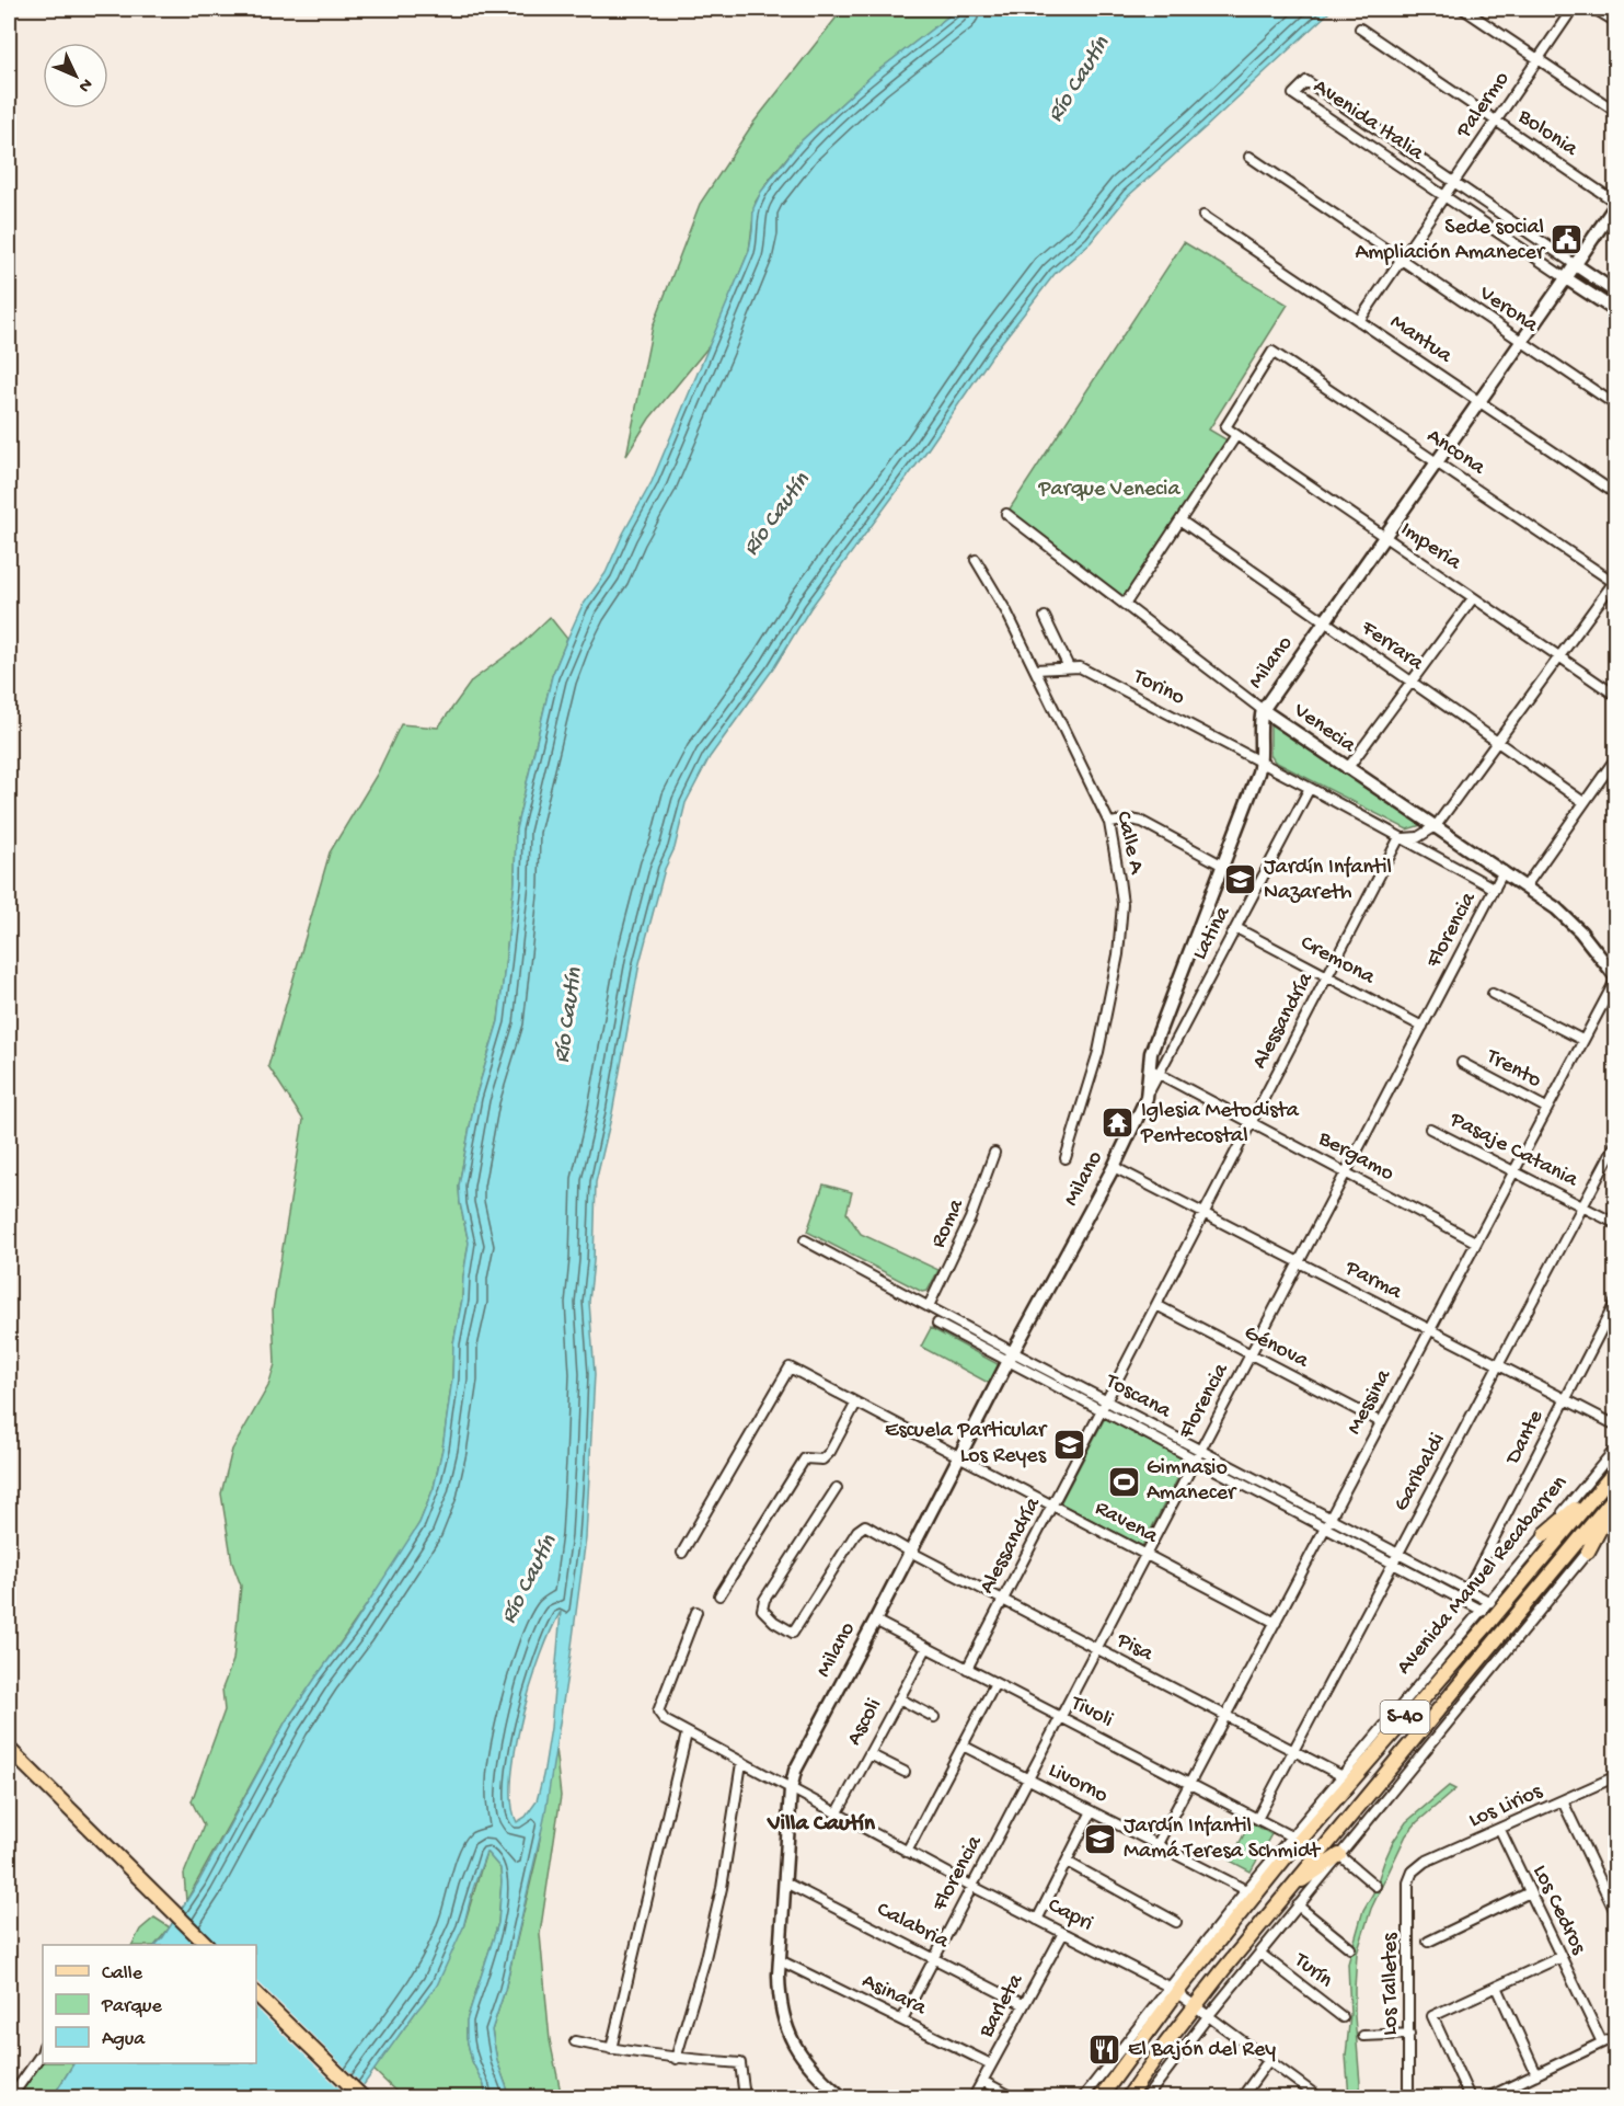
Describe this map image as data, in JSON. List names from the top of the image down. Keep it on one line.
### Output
{"streets":{"main road":["Avenida Manuel Recabarren","S-40"],"street":["Palermo","Avenida Italia","Bolonia","Verona","Mantua","Ancona","Imperia","Ferrara","Milano","Torino","Venecia","Calle A","Florencia","Latina","Cremona","Alessandría","Trento","Pasaje Catania","Bergamo","Roma","Parma","Génova","Toscana","Messina","Dante","Garibaldi","Ravena","Pisa","Tivoli","Ascoli","Livorno","Los Lirios","Los Cedros","Capri","Calabria","Turín","Los Talletes","Asinara","Barleta"]},"crossings":[["Palermo","Avenida Italia"],["Palermo","Bolonia"],["Palermo","Verona"],["Palermo","Mantua"],["Avenida Italia","Milano"],["Bolonia","Milano"],["Verona","Milano"],["Mantua","Milano"],["Ancona","Imperia"],["Ancona","Milano"],["Imperia","Milano"],["Ferrara","Milano"],["Milano","Torino"],["Milano","Venecia"],["Milano","Latina"],["Milano","Bergamo"],["Milano","Parma"],["Milano","Toscana"],["Milano","Ravena"],["Milano","Pisa"],["Milano","Tivoli"],["Milano","Capri"],["Milano","Calabria"],["Milano","Asinara"],["Torino","Calle A"],["Venecia","Florencia"],["Venecia","Messina"],["Florencia","Cremona"],["Florencia","Bergamo"],["Florencia","Parma"],["Florencia","Génova"],["Florencia","Toscana"],["Florencia","Ravena"],["Florencia","Pisa"],["Florencia","Tivoli"],["Florencia","Livorno"],["Florencia","Capri"],["Florencia","Calabria"],["Florencia","Asinara"],["Latina","Cremona"],["Latina","Bergamo"],["Cremona","Alessandría"],["Alessandría","Bergamo"],["Alessandría","Parma"],["Alessandría","Génova"],["Alessandría","Toscana"],["Alessandría","Ravena"],["Alessandría","Pisa"],["Alessandría","Tivoli"],["Trento","Messina"],["Pasaje Catania","Messina"],["Pasaje Catania","Garibaldi"],["Bergamo","Messina"],["Roma","Toscana"],["Parma","Messina"],["Parma","Dante"],["Parma","Garibaldi"],["Génova","Messina"],["Toscana","Messina"],["Toscana","Dante"],["Toscana","Garibaldi"],["Toscana","Avenida Manuel Recabarren"],["Messina","Ravena"],["Messina","Pisa"],["Messina","Tivoli"],["Messina","Livorno"],["Garibaldi","Pisa"],["Garibaldi","Tivoli"],["Avenida Manuel Recabarren","Pisa"],["Avenida Manuel Recabarren","Tivoli"],["Avenida Manuel Recabarren","Livorno"],["Avenida Manuel Recabarren","Capri"],["Tivoli","Ascoli"],["S-40","Capri"],["Ascoli","Capri"],["Los Lirios","Los Cedros"],["Los Lirios","Los Talletes"],["Capri","Barleta"],["Calabria","Barleta"],["Asinara","Barleta"]],"districts":["Villa Cautín"],"water":["Río Cautín"],"parks":["Parque Venecia"],"places":{"public building":["Sede social Ampliación Amanecer"],"school or university":["Jardín Infantil Nazareth","Escuela Particular Los Reyes","Jardín Infantil Mamá Teresa Schmidt"],"temple":["Iglesia Metodista Pentecostal"],"sports":["Gimnasio Amanecer"],"restaurant":["El Bajón del Rey"]},"legend":["Calle","Parque","Agua"],"north":"bottom right"}
